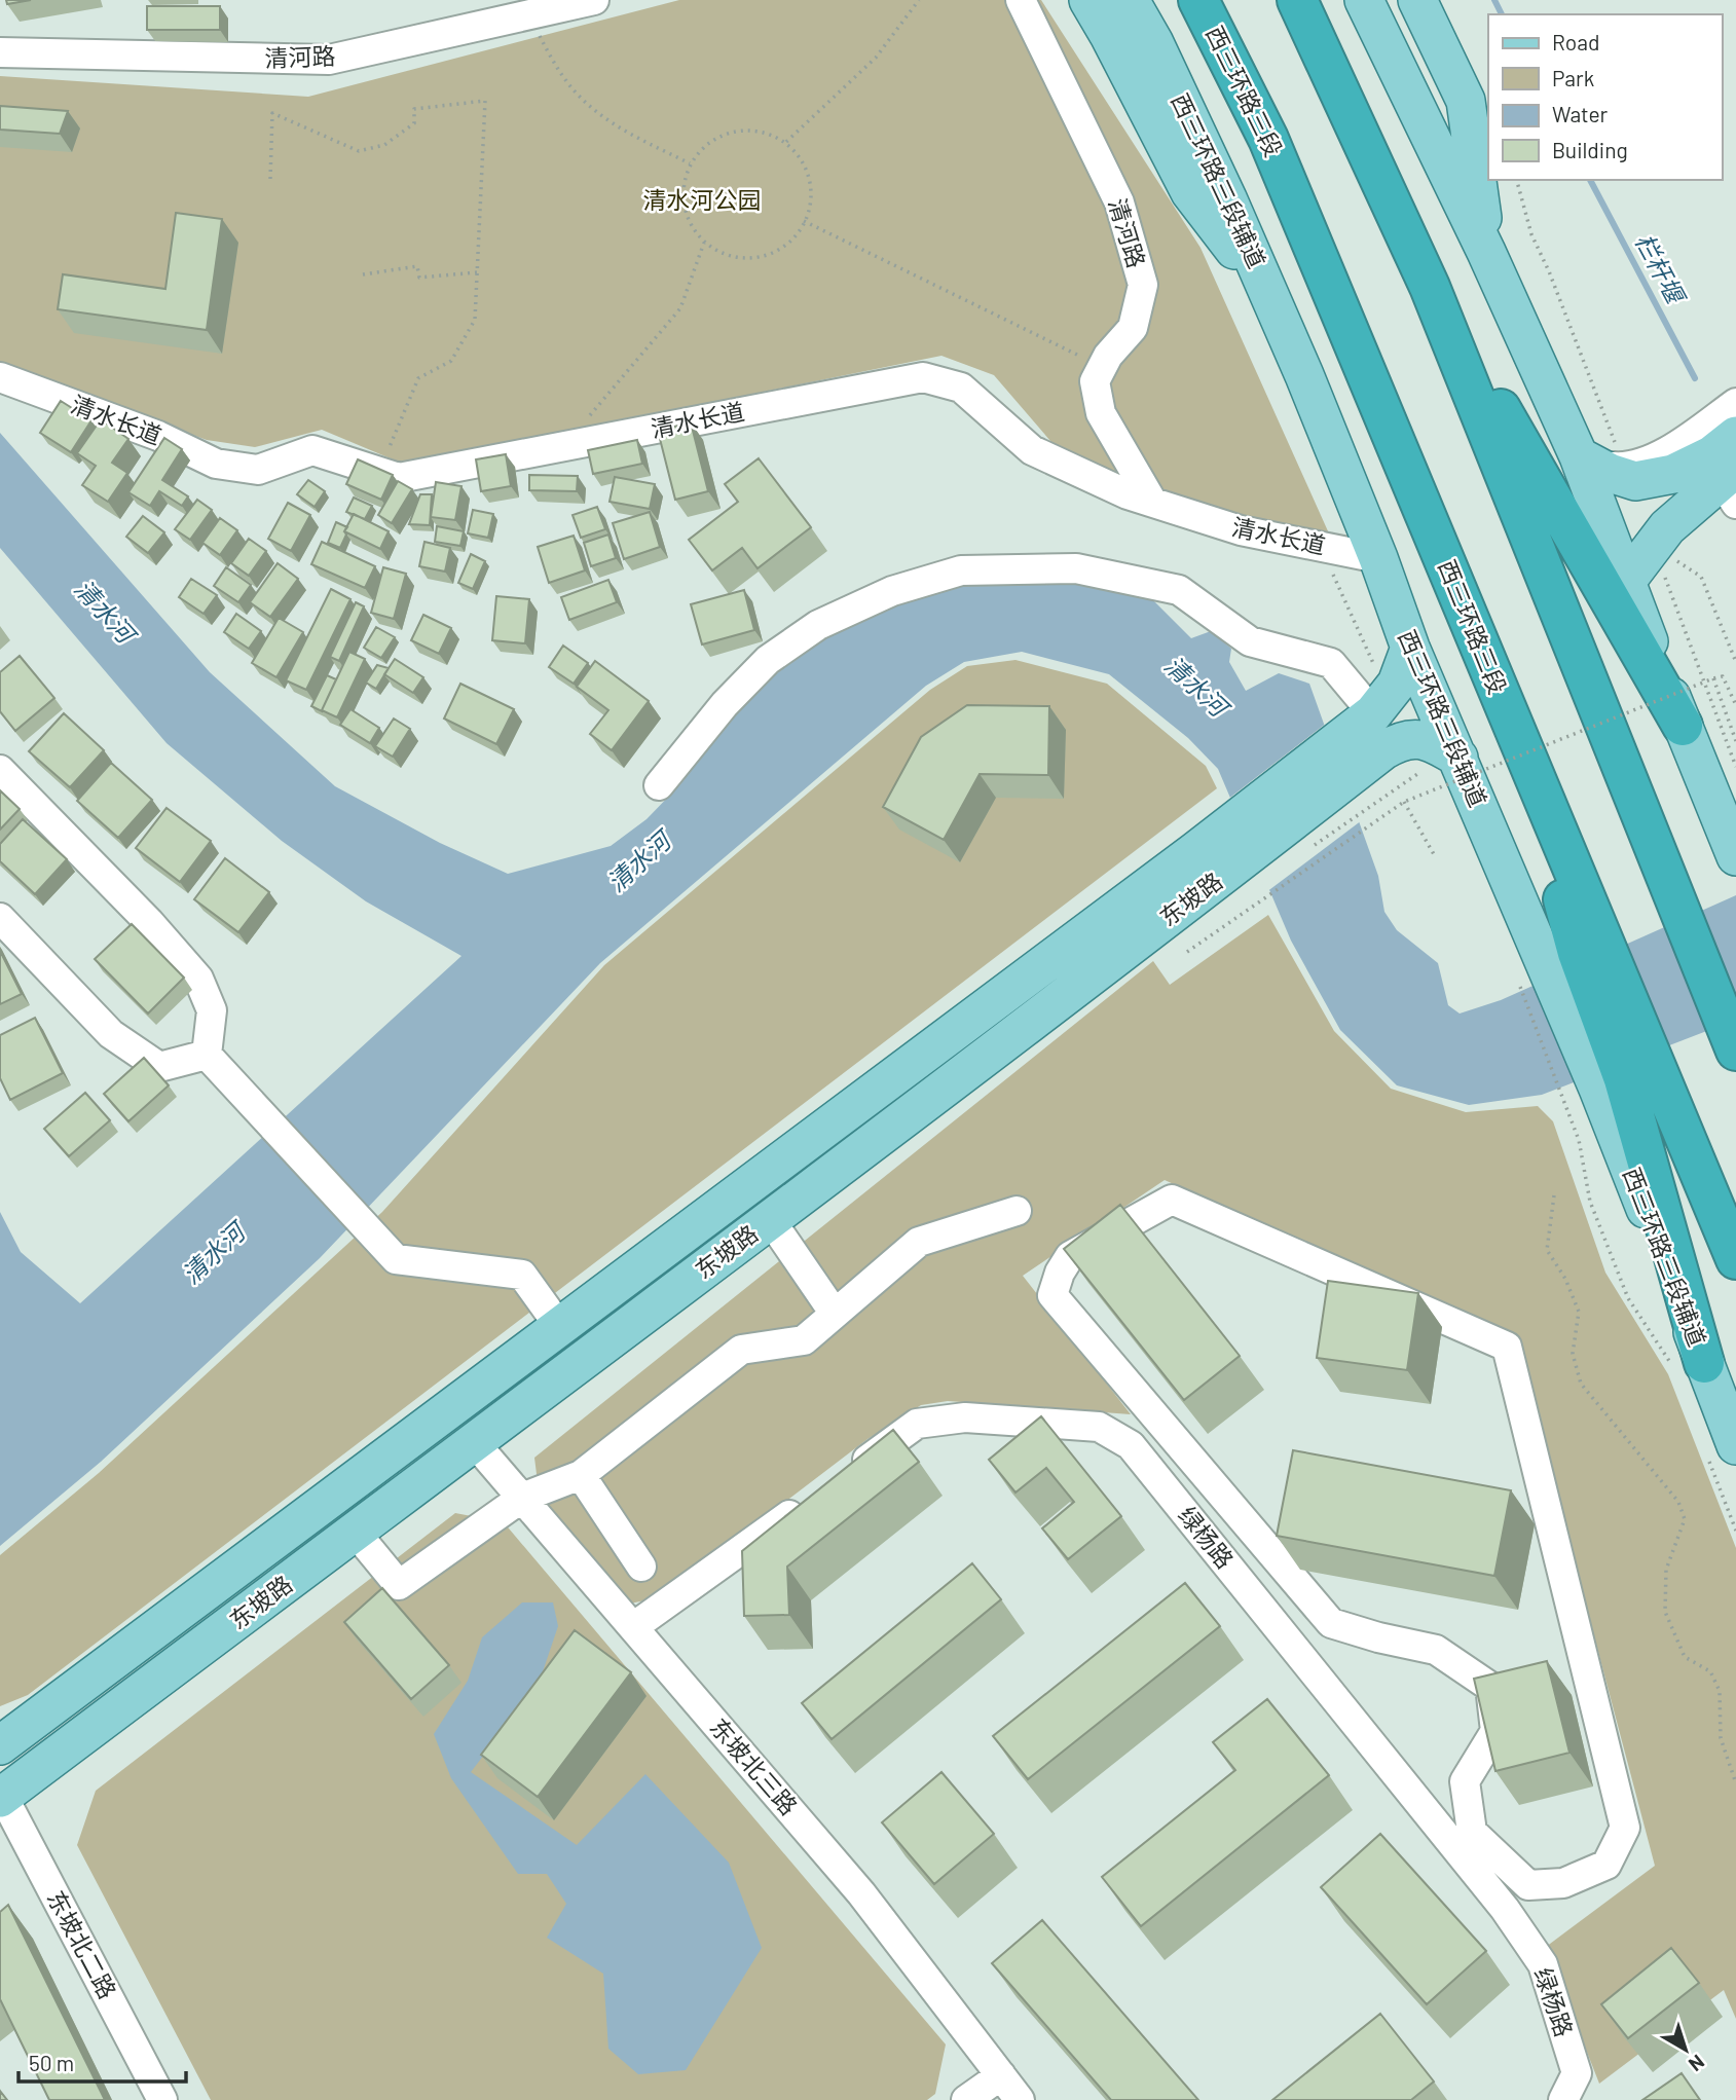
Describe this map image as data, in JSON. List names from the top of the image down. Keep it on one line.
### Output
{"streets":{"highway":["西三环路三段"],"main road":["西三环路三段辅道","东坡路"],"street":["清河路","清水长道","绿杨路","东坡北三路","东坡北二路"]},"crossings":[["西三环路三段","西三环路三段辅道"],["西三环路三段辅道","清水长道"],["西三环路三段辅道","东坡路"],["东坡路","东坡北三路"],["东坡路","东坡北二路"]],"water":["栏杆堰","清水河"],"parks":["清水河公园"],"legend":["Road","Park","Water","Building"],"scale_bar":"50 m","north":"bottom right"}
